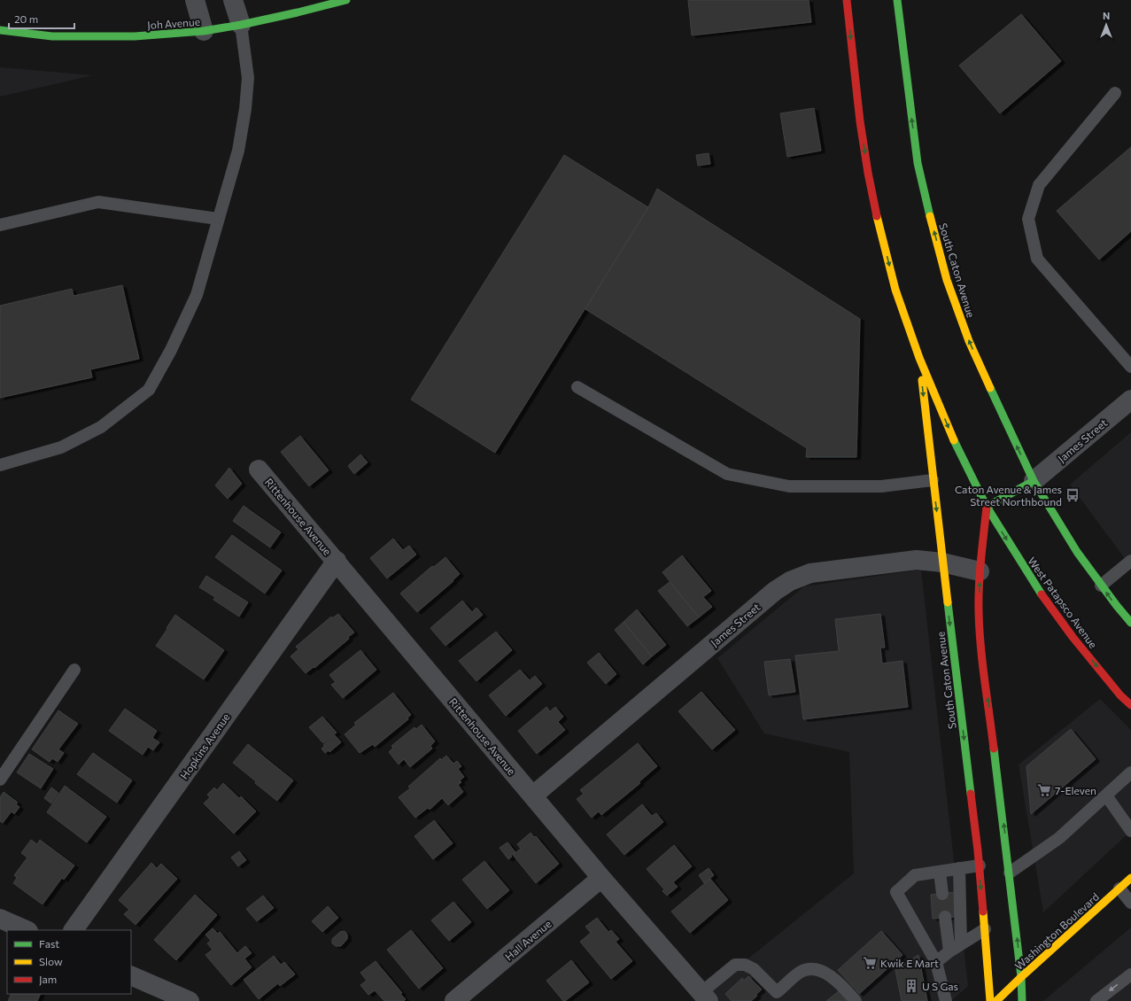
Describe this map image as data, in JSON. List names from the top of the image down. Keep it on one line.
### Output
{"streets":{"main road":["Joh Avenue","South Caton Avenue","West Patapsco Avenue","Washington Boulevard"],"street":["James Street","Rittenhouse Avenue","Hopkins Avenue","Hall Avenue"]},"crossings":[["South Caton Avenue","James Street"],["South Caton Avenue","West Patapsco Avenue"],["James Street","Rittenhouse Avenue"],["Rittenhouse Avenue","Hopkins Avenue"],["Rittenhouse Avenue","Hall Avenue"]],"places":{"bus stop":["Caton Avenue & James Street Northbound"],"supermarket":["7-Eleven","Kwik E Mart"],"building":["U S Gas"]},"legend":["Fast","Slow","Jam"],"scale_bar":"20 m","north":"top"}
